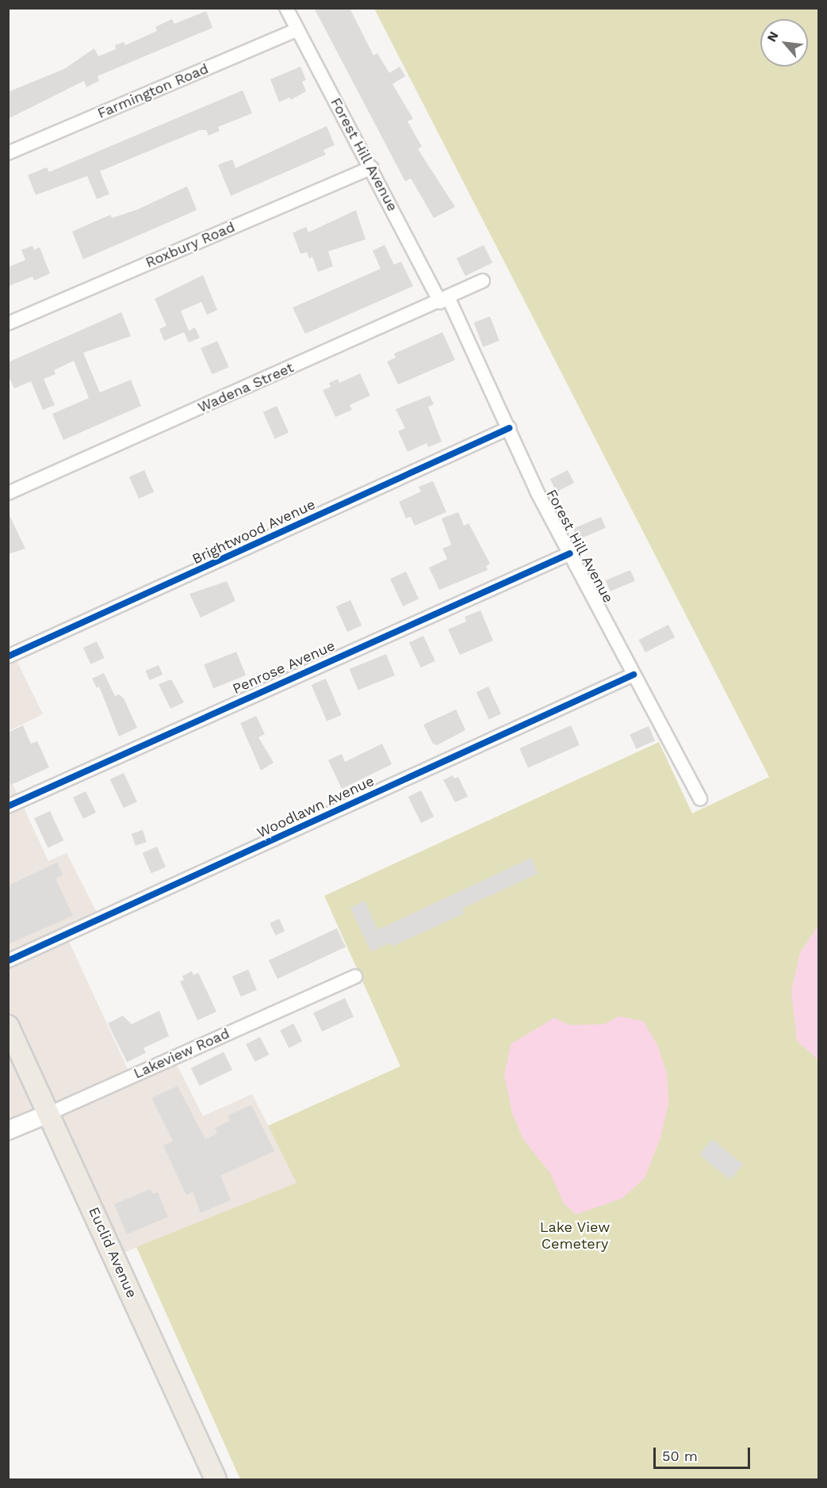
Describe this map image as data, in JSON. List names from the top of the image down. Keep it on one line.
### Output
{"streets":{"main road":["Euclid Avenue"],"street":["Farmington Road","Forest Hill Avenue","Roxbury Road","Wadena Street","Brightwood Avenue","Penrose Avenue","Woodlawn Avenue","Lakeview Road"]},"crossings":[["Farmington Road","Forest Hill Avenue"],["Forest Hill Avenue","Roxbury Road"],["Forest Hill Avenue","Wadena Street"],["Forest Hill Avenue","Brightwood Avenue"],["Forest Hill Avenue","Penrose Avenue"],["Forest Hill Avenue","Woodlawn Avenue"],["Lakeview Road","Euclid Avenue"]],"parks":["Lake View Cemetery"],"scale_bar":"50 m","north":"top left"}
